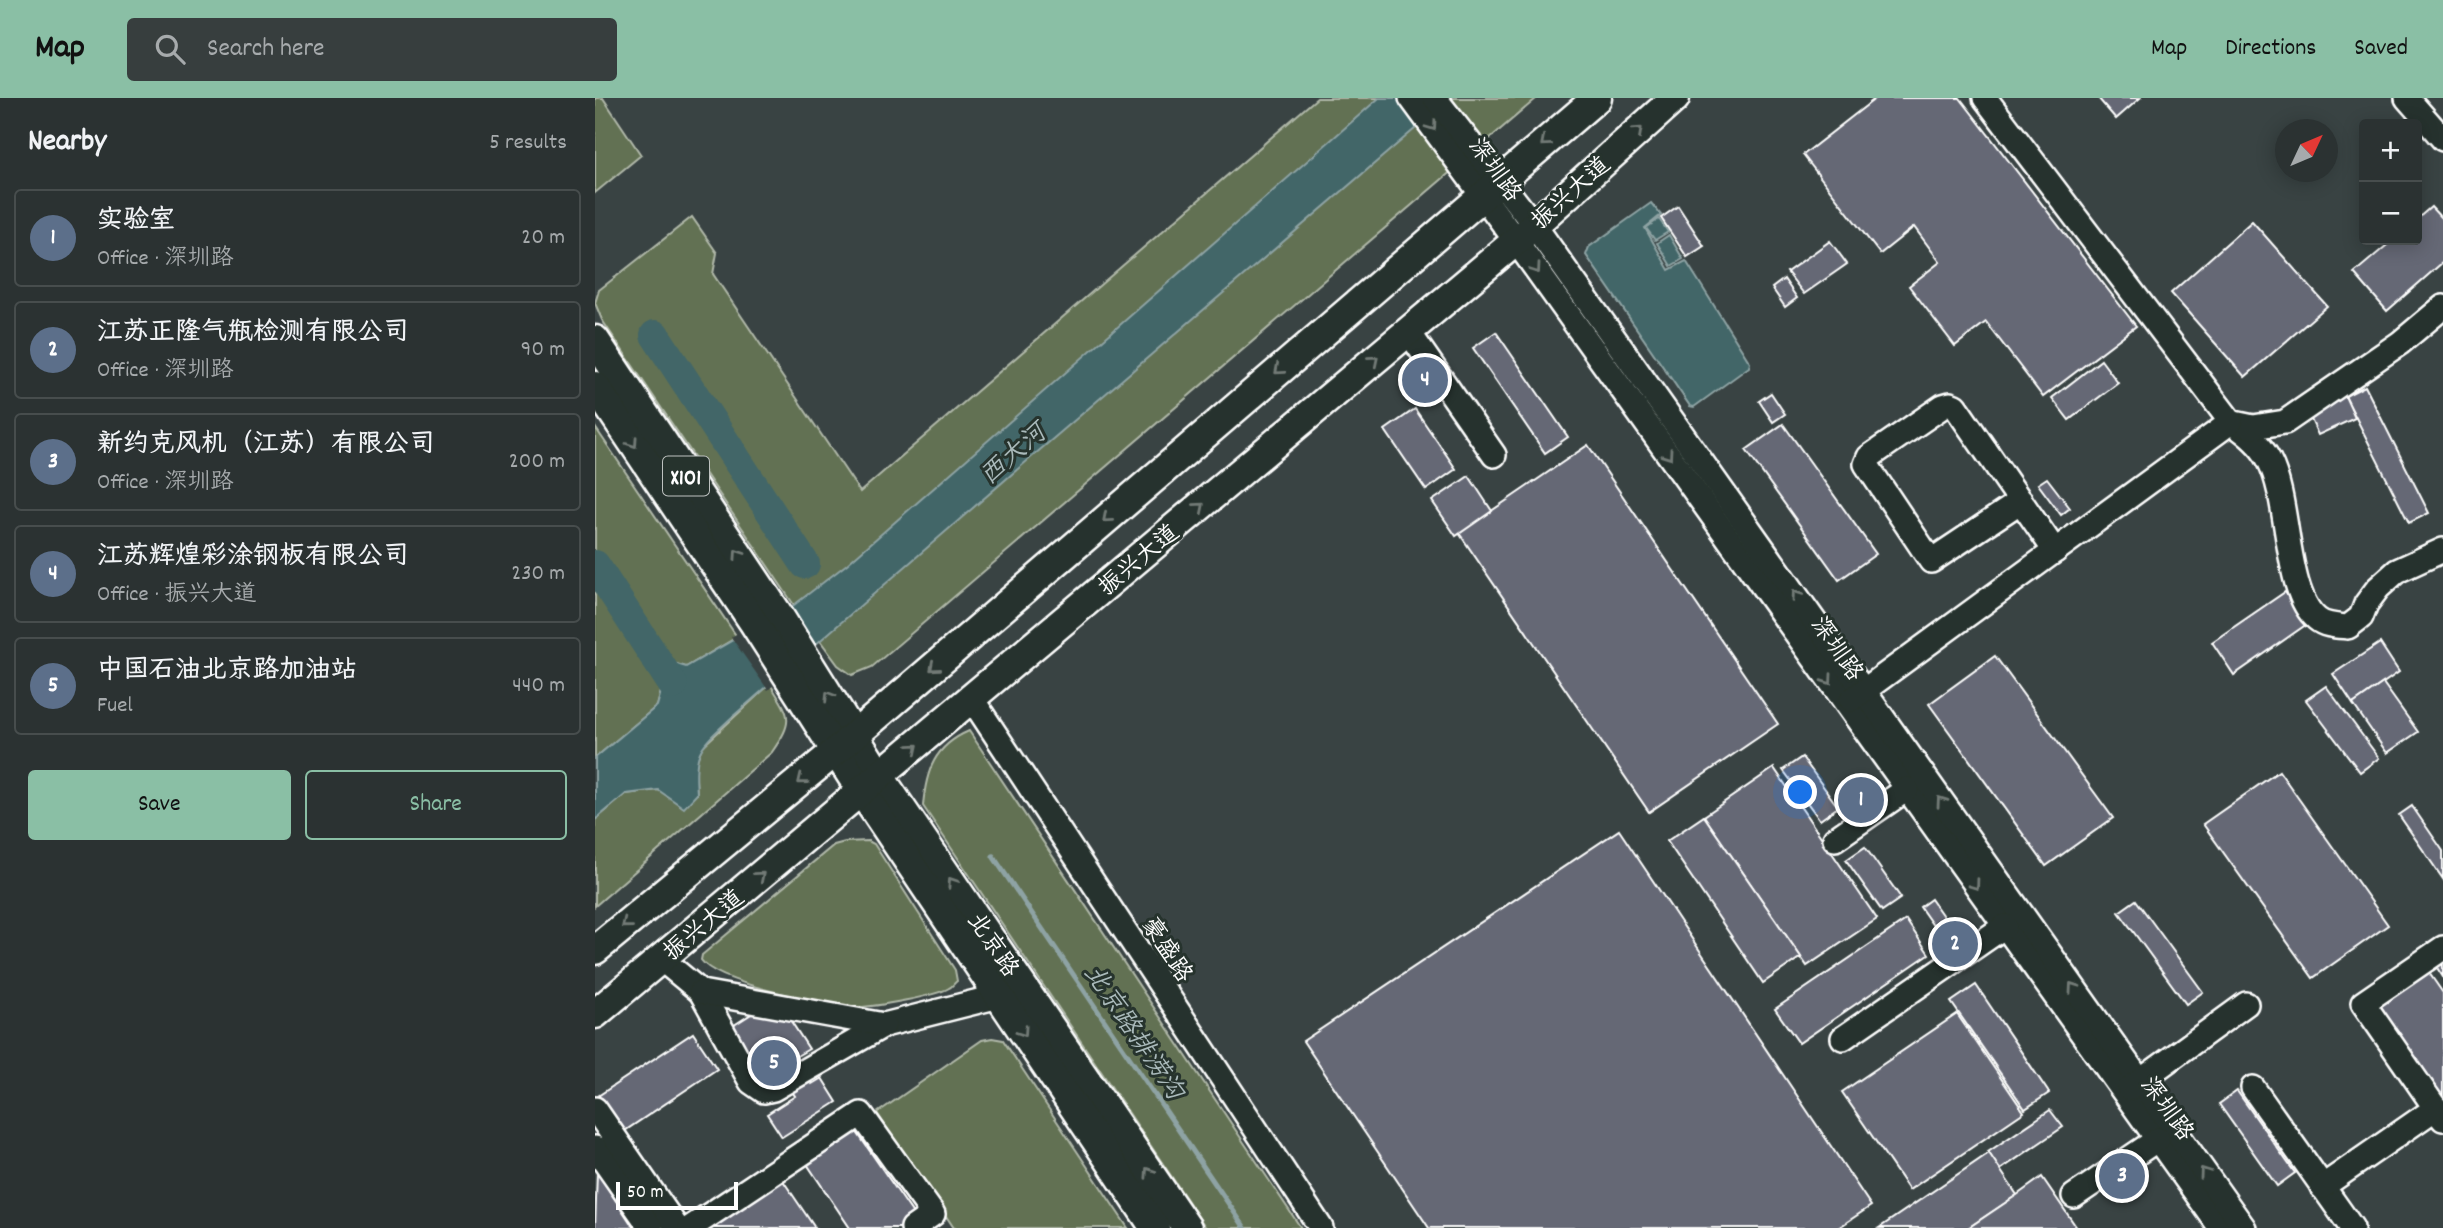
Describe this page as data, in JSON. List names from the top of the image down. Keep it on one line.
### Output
{"streets":{"main road":["振兴大道","X101","北京路"],"street":["深圳路","豪盛路"]},"crossings":[["深圳路","振兴大道"],["振兴大道","北京路"],["振兴大道","豪盛路"],["X101","北京路"]],"water":["西大河","北京路排涝沟"],"scale_bar":"50 m","north":"top right","page":{"header":"Map","search":"Search here","nav":["Map","Directions","Saved"],"heading":["Nearby","5 results"],"map_buttons":["+","−"],"list":[{"mark":"1","name":"实验室","note":"Office · 深圳路","value":"20 m"},{"mark":"2","name":"江苏正隆气瓶检测有限公司","note":"Office · 深圳路","value":"90 m"},{"mark":"3","name":"新约克风机（江苏）有限公司","note":"Office · 深圳路","value":"200 m"},{"mark":"4","name":"江苏辉煌彩涂钢板有限公司","note":"Office · 振兴大道","value":"230 m"},{"mark":"5","name":"中国石油北京路加油站","note":"Fuel","value":"440 m"}],"pins":["4","1","2","5","3"],"buttons":["Save","Share"],"scale":"50 m"}}
